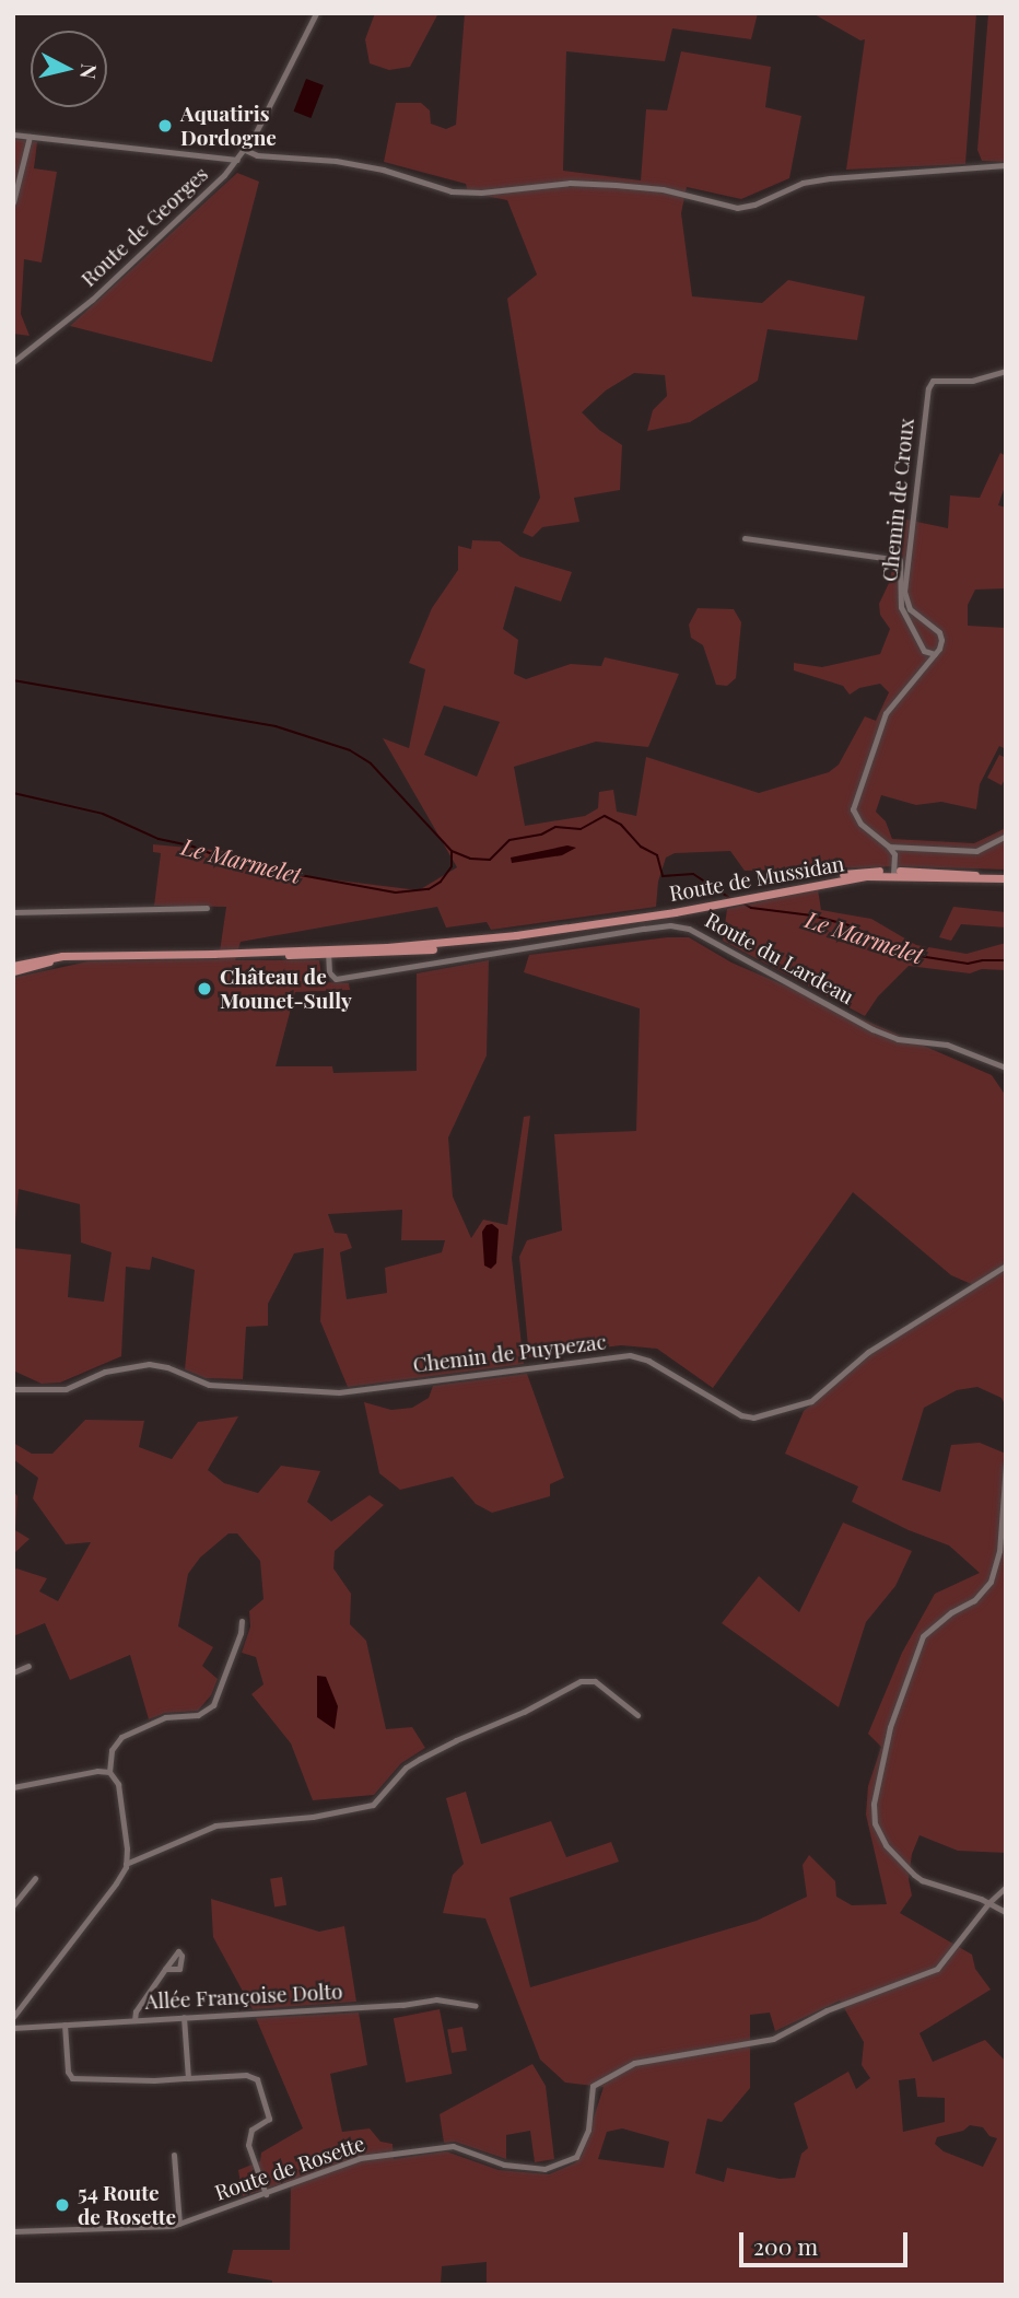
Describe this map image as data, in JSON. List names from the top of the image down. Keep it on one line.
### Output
{"streets":{"main road":["Route de Mussidan"],"street":["Route de Georges","Chemin de Croux","Route du Lardeau","Chemin de Puypezac","Allée Françoise Dolto","Route de Rosette"]},"crossings":[["Route de Mussidan","Route du Lardeau"]],"water":["Le Marmelet"],"places":["Aquatiris Dordogne","Château de Mounet-Sully","54 Route de Rosette"],"scale_bar":"200 m","north":"right"}
